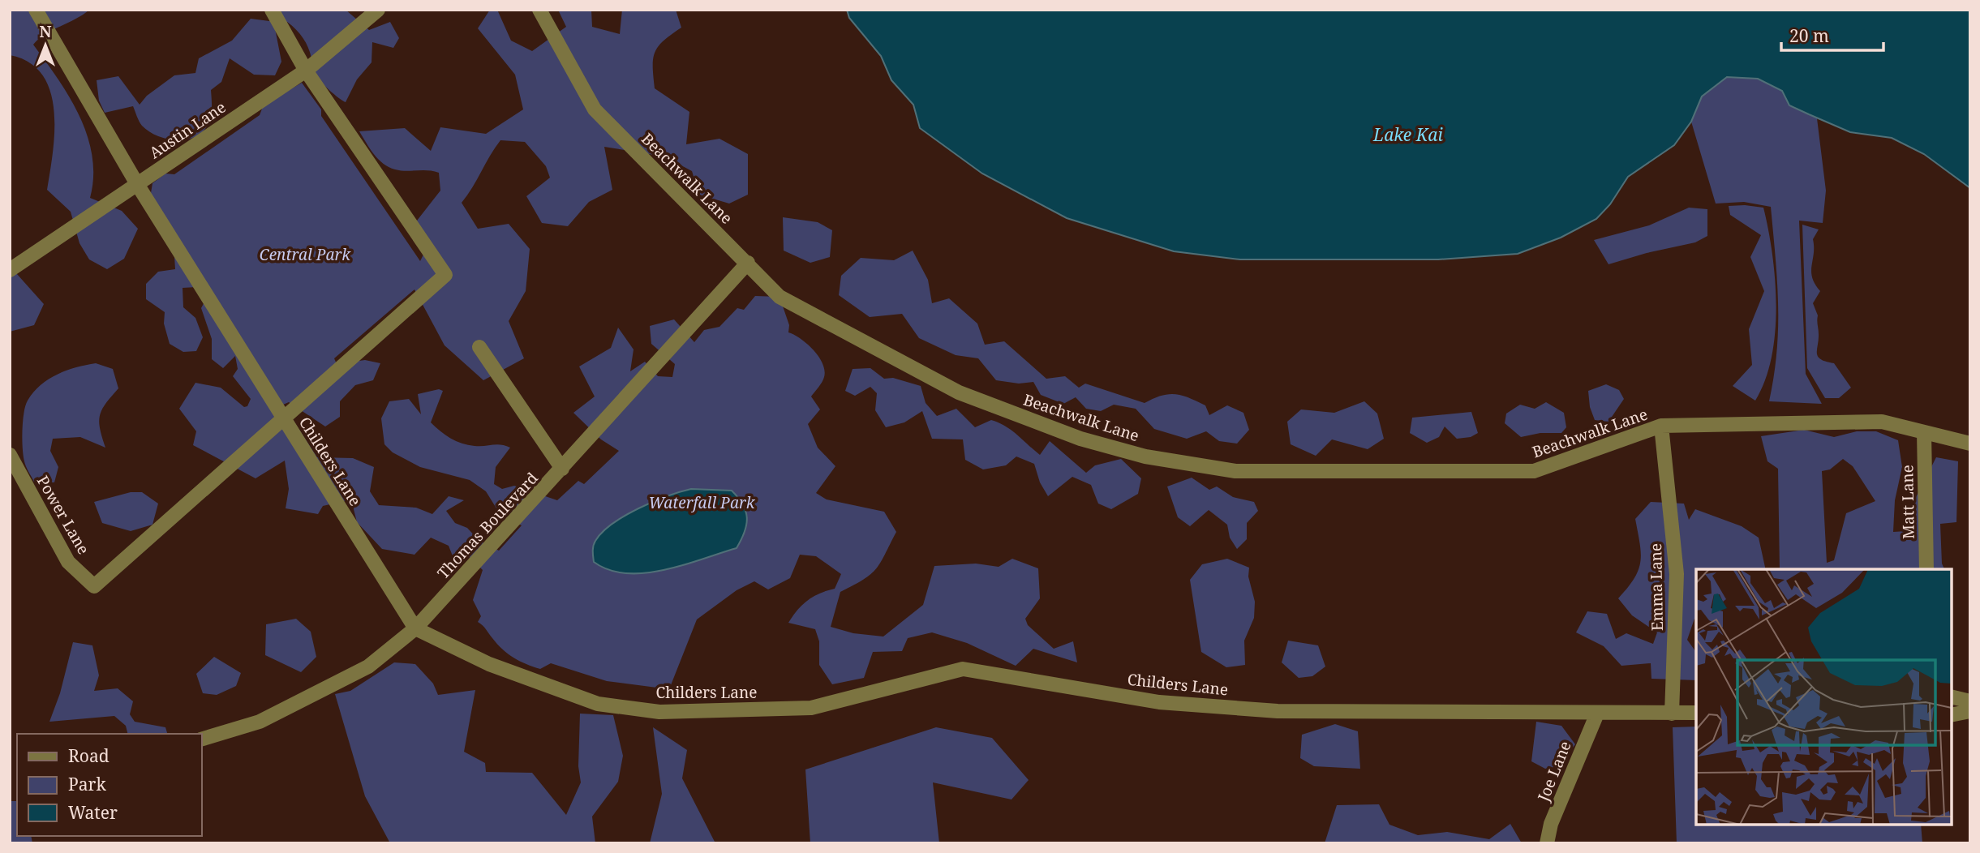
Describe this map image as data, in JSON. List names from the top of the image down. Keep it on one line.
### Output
{"streets":{"street":["Austin Lane","Beachwalk Lane","Childers Lane","Matt Lane","Power Lane","Thomas Boulevard","Emma Lane","Joe Lane"]},"crossings":[["Austin Lane","Childers Lane"],["Beachwalk Lane","Matt Lane"],["Beachwalk Lane","Thomas Boulevard"],["Beachwalk Lane","Emma Lane"],["Childers Lane","Power Lane"],["Childers Lane","Thomas Boulevard"],["Childers Lane","Emma Lane"],["Childers Lane","Joe Lane"]],"water":["Lake Kai"],"parks":["Central Park","Waterfall Park"],"legend":["Road","Park","Water"],"scale_bar":"20 m","north":"top"}
